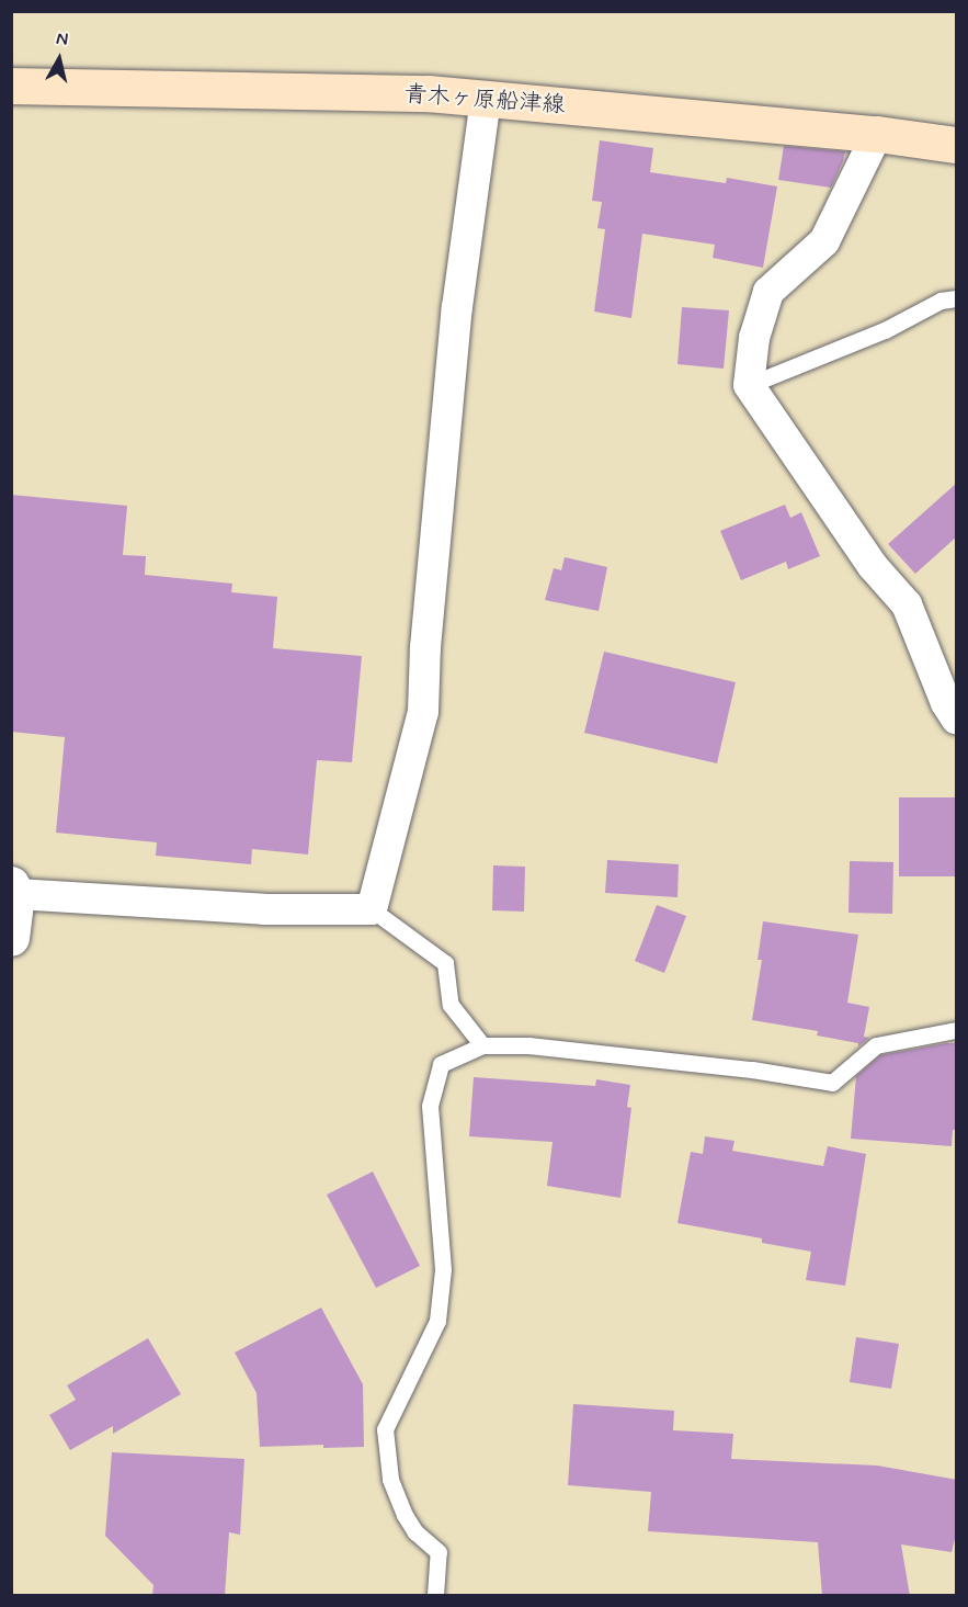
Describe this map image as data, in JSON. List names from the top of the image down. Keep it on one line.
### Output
{"streets":{"main road":["青木ヶ原船津線"]},"north":"top"}
